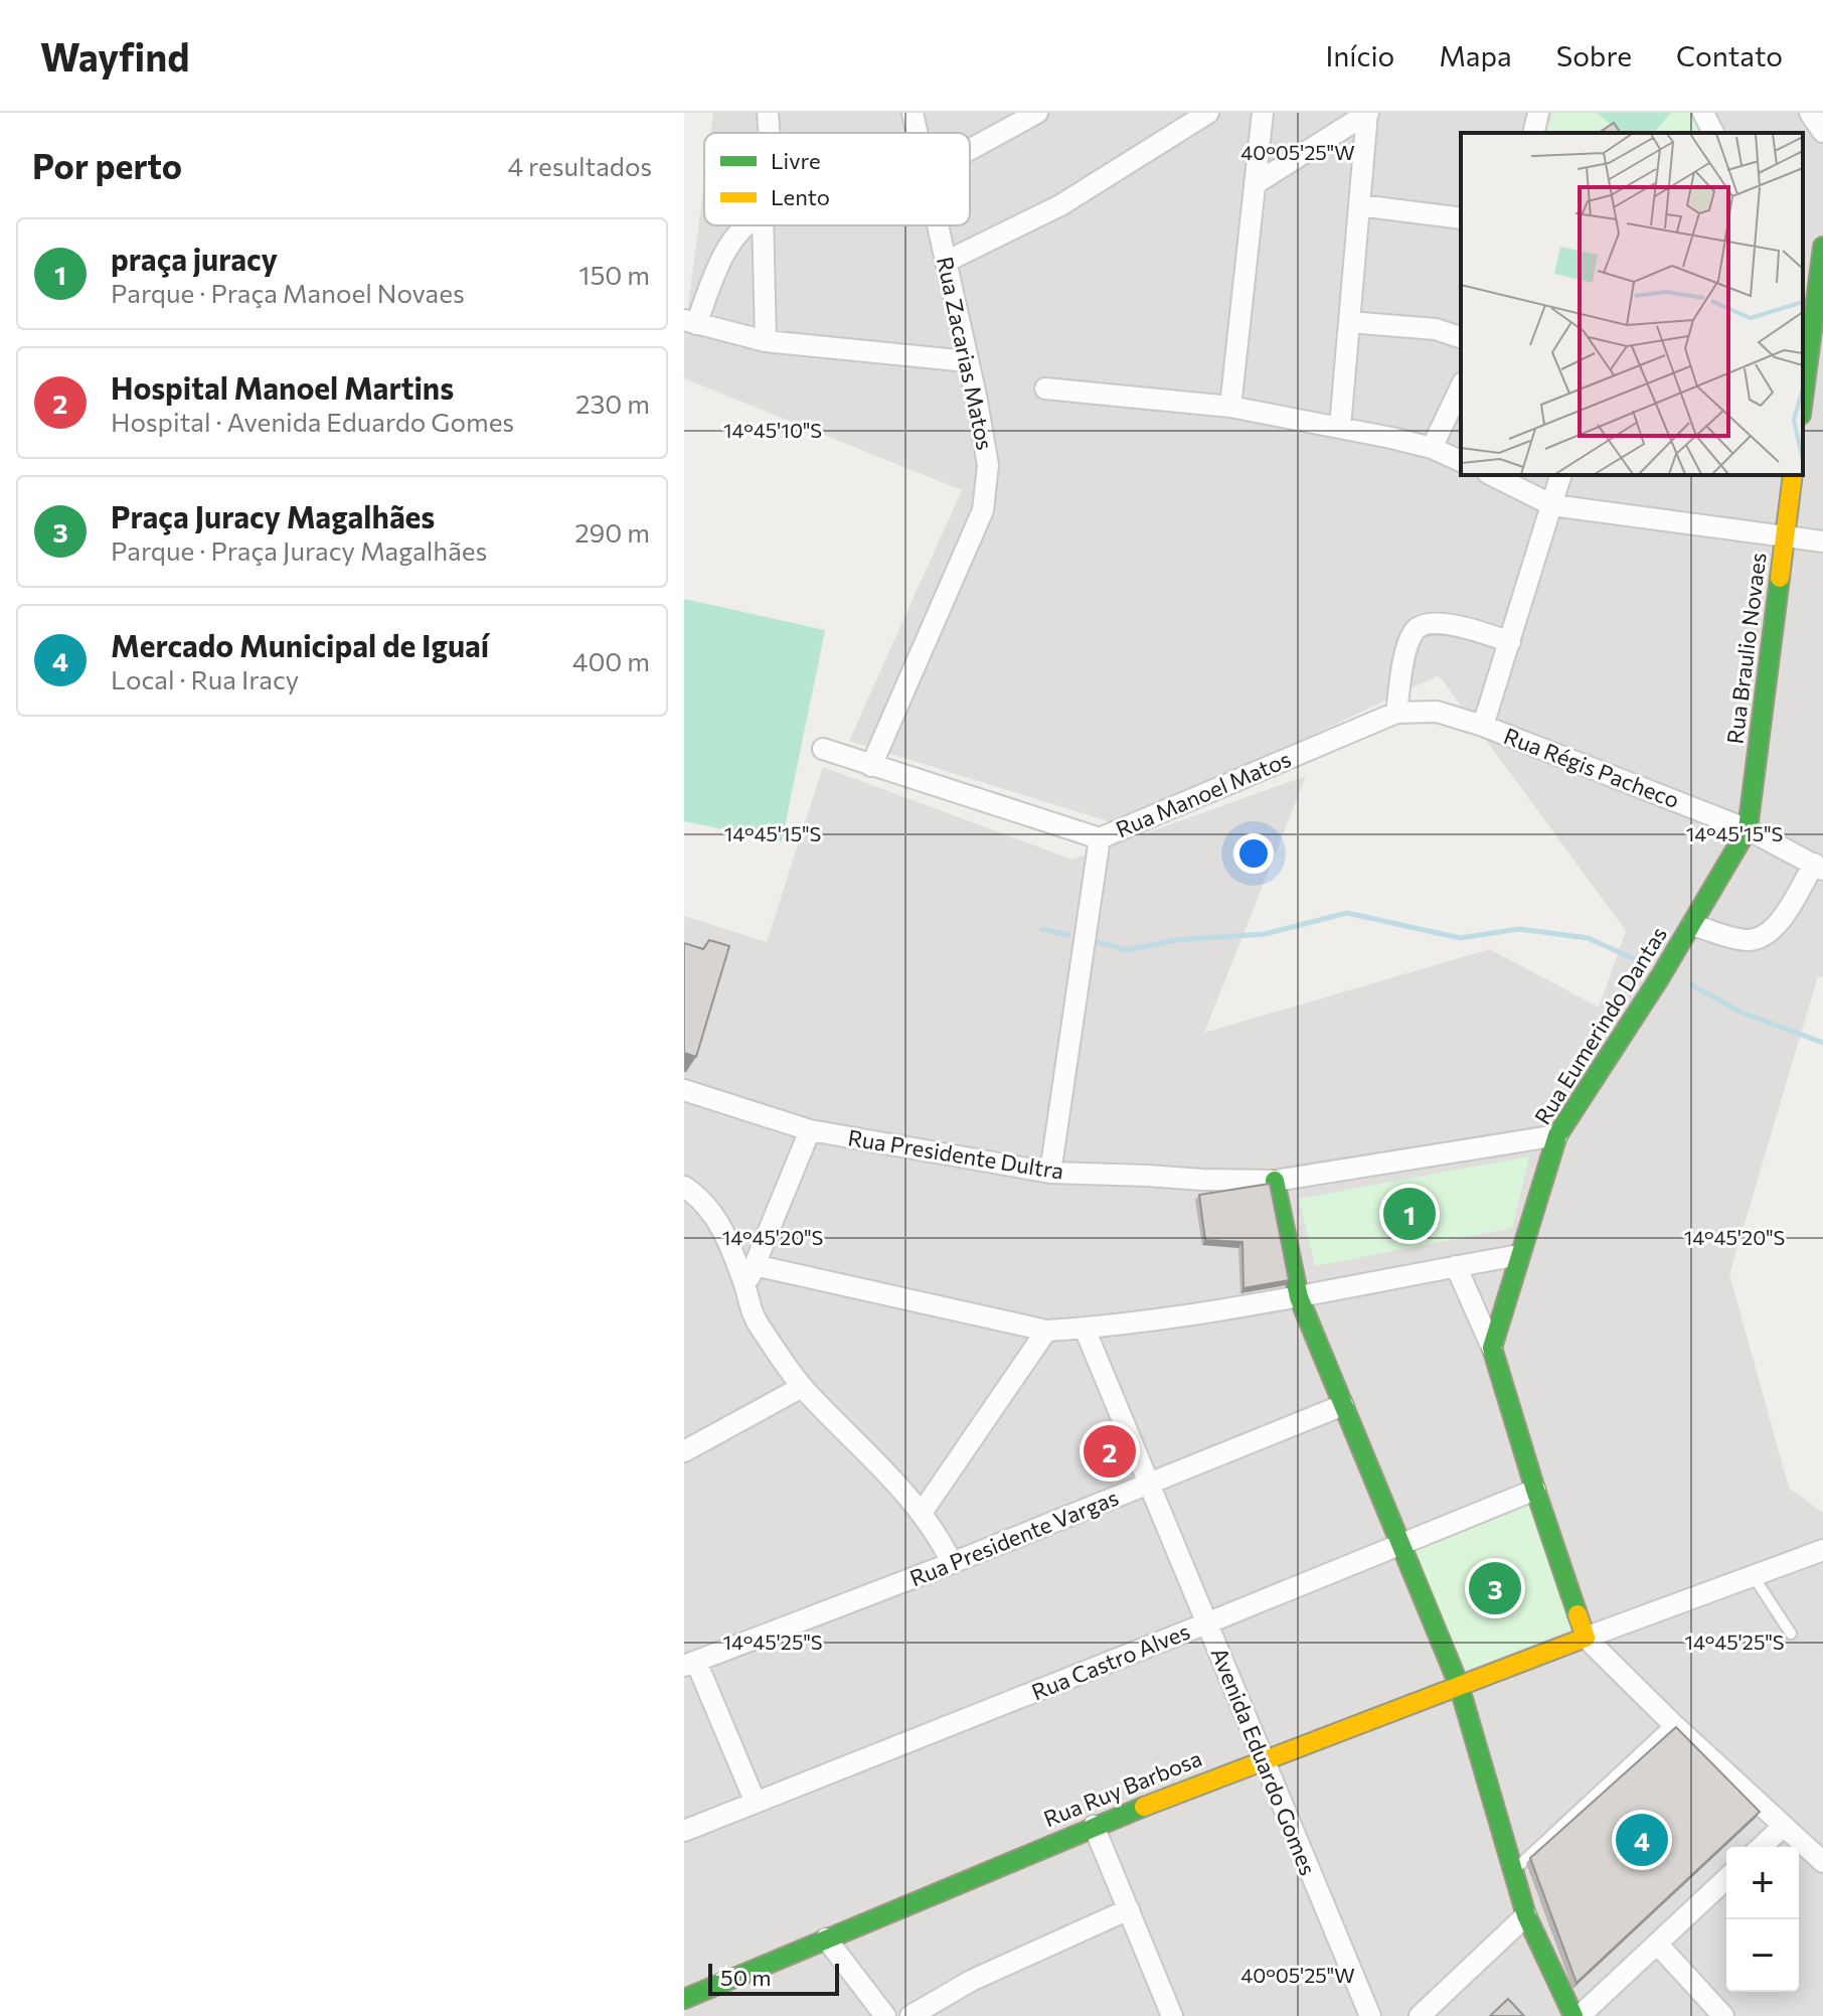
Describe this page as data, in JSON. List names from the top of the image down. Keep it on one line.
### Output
{"streets":{"street":["Rua Zacarias Matos","Rua Braulio Novaes","Rua Régis Pacheco","Rua Manoel Matos","Rua Eumerindo Dantas","Rua Presidente Dultra","Rua Presidente Vargas","Rua Castro Alves","Avenida Eduardo Gomes","Rua Ruy Barbosa"]},"crossings":[["Rua Zacarias Matos","Rua Manoel Matos"],["Rua Braulio Novaes","Rua Régis Pacheco"],["Rua Braulio Novaes","Rua Eumerindo Dantas"],["Rua Régis Pacheco","Rua Manoel Matos"],["Rua Régis Pacheco","Rua Eumerindo Dantas"],["Rua Presidente Vargas","Avenida Eduardo Gomes"],["Rua Castro Alves","Avenida Eduardo Gomes"],["Avenida Eduardo Gomes","Rua Ruy Barbosa"]],"legend":["Livre","Lento"],"scale_bar":"50 m","page":{"header":"Wayfind","nav":["Início","Mapa","Sobre","Contato"],"heading":["Por perto","4 resultados"],"list":[{"mark":"1","name":"praça juracy","note":"Parque · Praça Manoel Novaes","value":"150 m"},{"mark":"2","name":"Hospital Manoel Martins","note":"Hospital · Avenida Eduardo Gomes","value":"230 m"},{"mark":"3","name":"Praça Juracy Magalhães","note":"Parque · Praça Juracy Magalhães","value":"290 m"},{"mark":"4","name":"Mercado Municipal de Iguaí","note":"Local · Rua Iracy","value":"400 m"}],"pins":["1","2","3","4"],"map_buttons":["+","−"],"scale":"50 m"},"coordinates":["40°05'25\"W","14°45'10\"S","14°45'15\"S","14°45'20\"S","14°45'25\"S"]}
